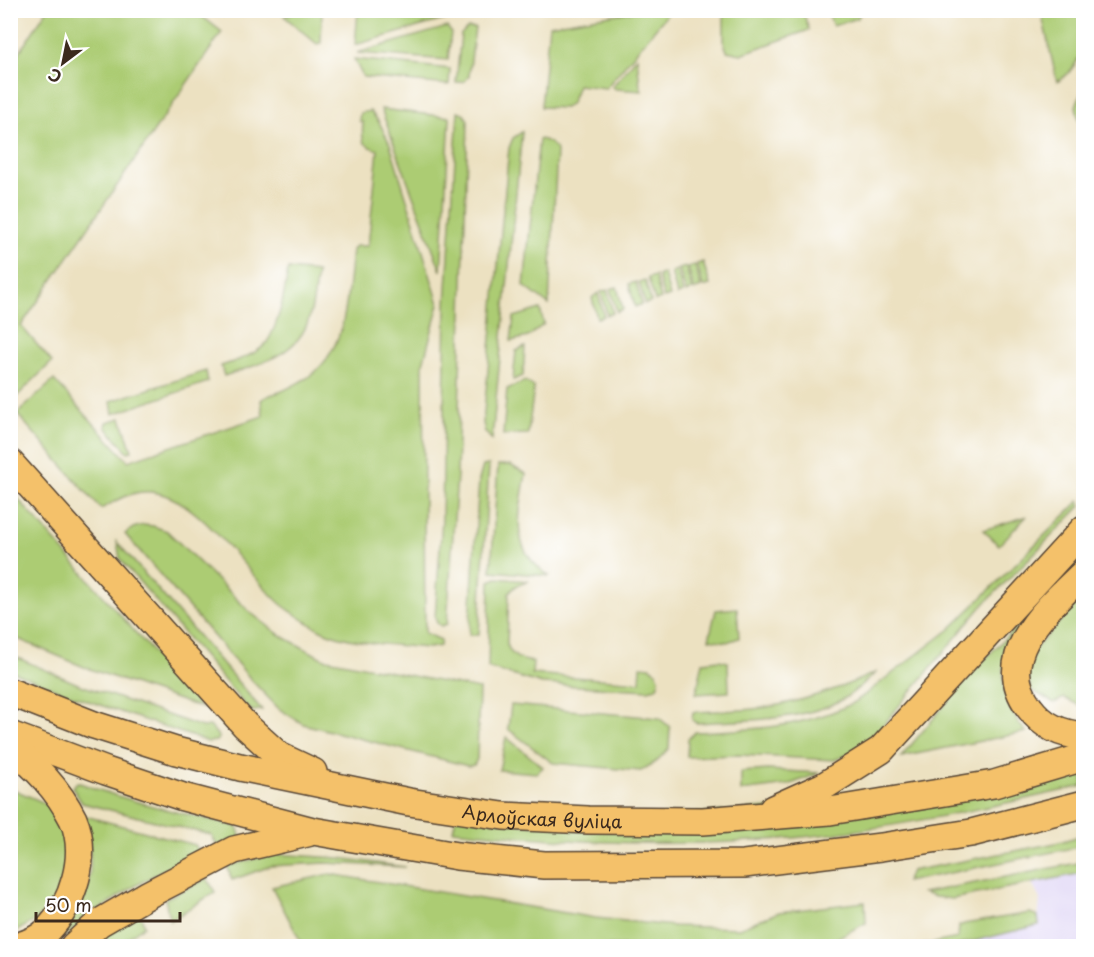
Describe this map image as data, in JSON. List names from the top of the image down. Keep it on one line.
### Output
{"streets":{"main road":["Арлоўская вуліца"]},"scale_bar":"50 m","north":"bottom left"}
